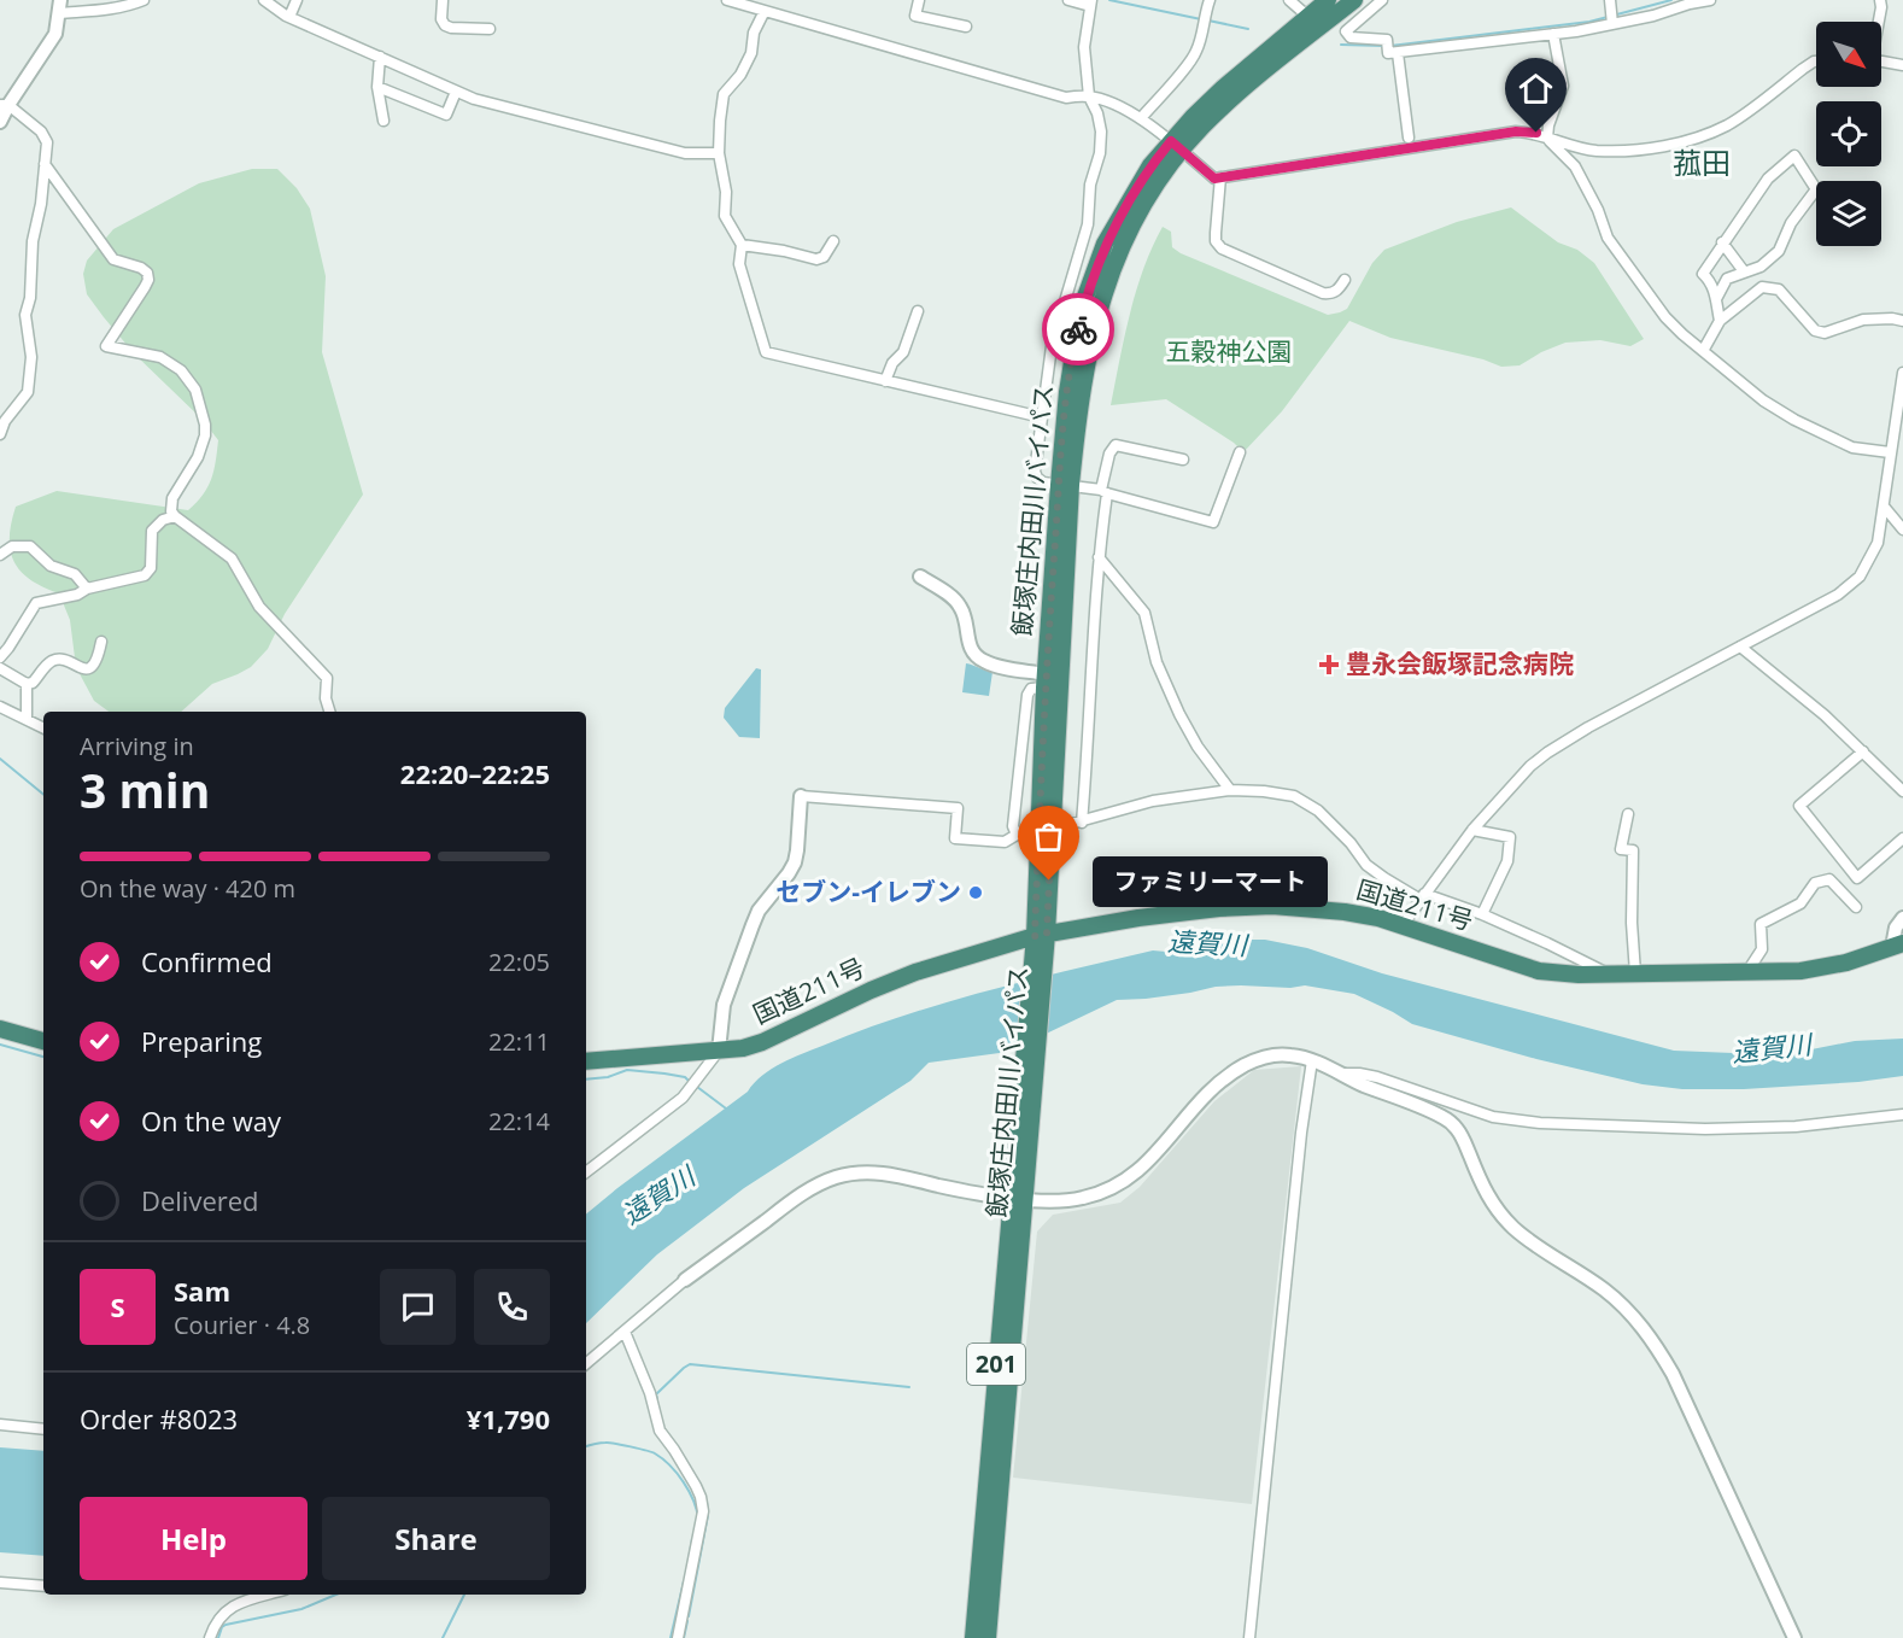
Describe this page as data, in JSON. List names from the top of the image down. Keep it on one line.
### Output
{"streets":{"highway":["飯塚庄内田川バイパス","国道211号","201"]},"crossings":[["飯塚庄内田川バイパス","国道211号"]],"districts":["菰田"],"water":["遠賀川"],"parks":["五穀神公園"],"places":{"health":["豊永会飯塚記念病院"],"other":["ファミリーマート","セブン-イレブン"]},"north":"bottom right","page":{"heading":["3 min","Arriving in","22:20–22:25"],"panel":["Sam","Courier · 4.8","Order #8023","¥1,790"],"bar":"On the way · 420 m","bubble":"ファミリーマート","list":[["Confirmed","22:05"],["Preparing","22:11"],["On the way","22:14"],"Delivered"],"round":"S","buttons":["Help","Share"]}}
